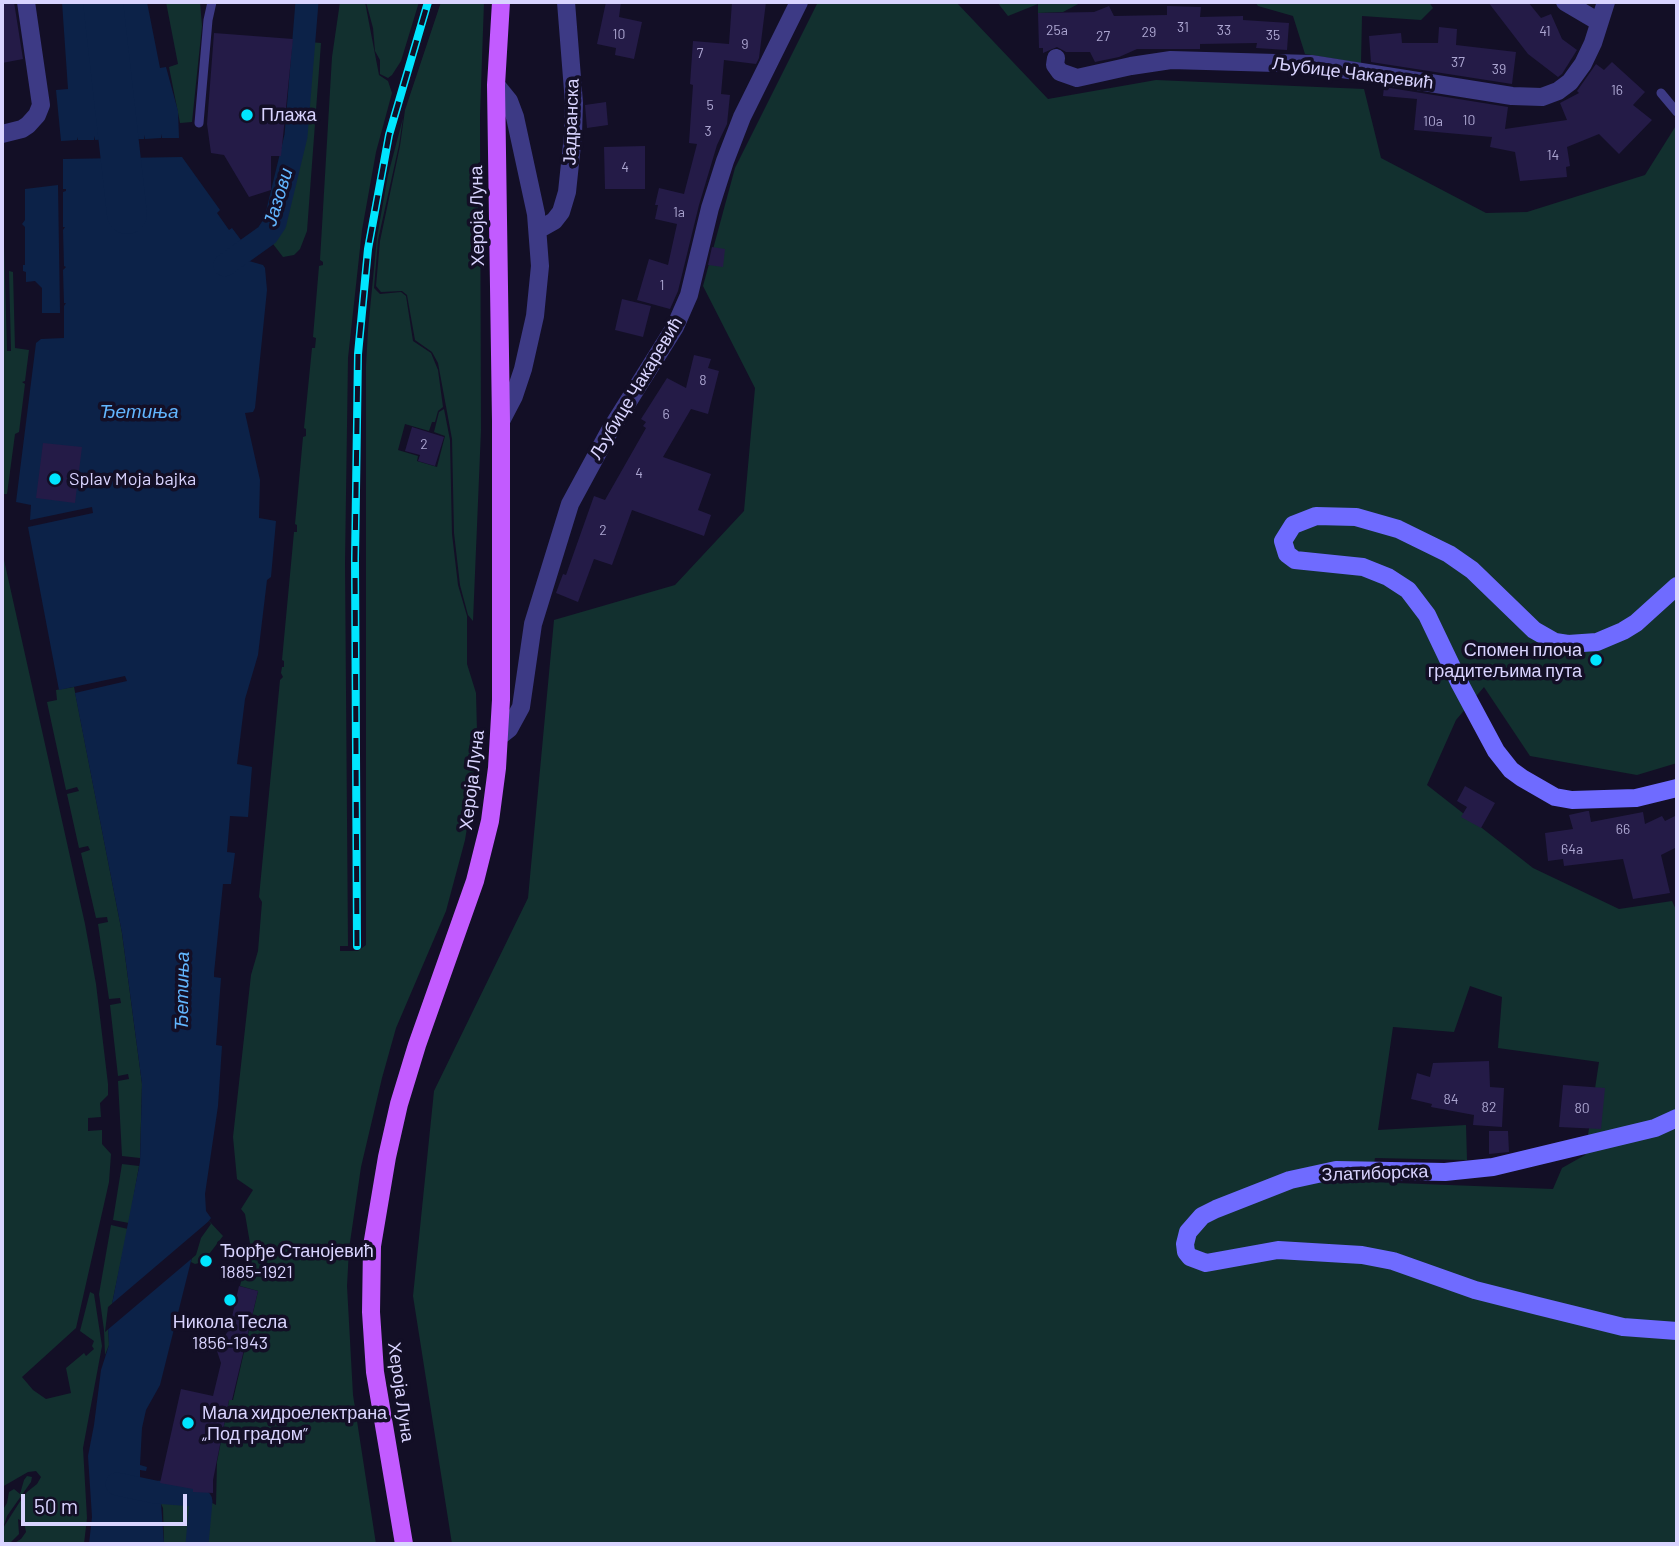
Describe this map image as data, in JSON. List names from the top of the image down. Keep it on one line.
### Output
{"streets":{"main road":["Хероја Луна"],"street":["Љубице Чакаревић","Јадранска","Златиборска"]},"crossings":[["Љубице Чакаревић","Хероја Луна"]],"water":["Јазови","Ђетиња"],"places":["Плажа","Splav Moja bajka","Спомен плоча градитељима пута","Ђорђе Станојевић 1885-1921","Никола Тесла 1856-1943","Мала хидроелектрана „Под градом”"],"house_numbers":["31","25a","33","41","29","10","35","27","9","7","37","39","16","5","10","10a","3","14","4","1a","1","8","6","2","4","2","66","64a","84","82","80"],"scale_bar":"50 m"}
